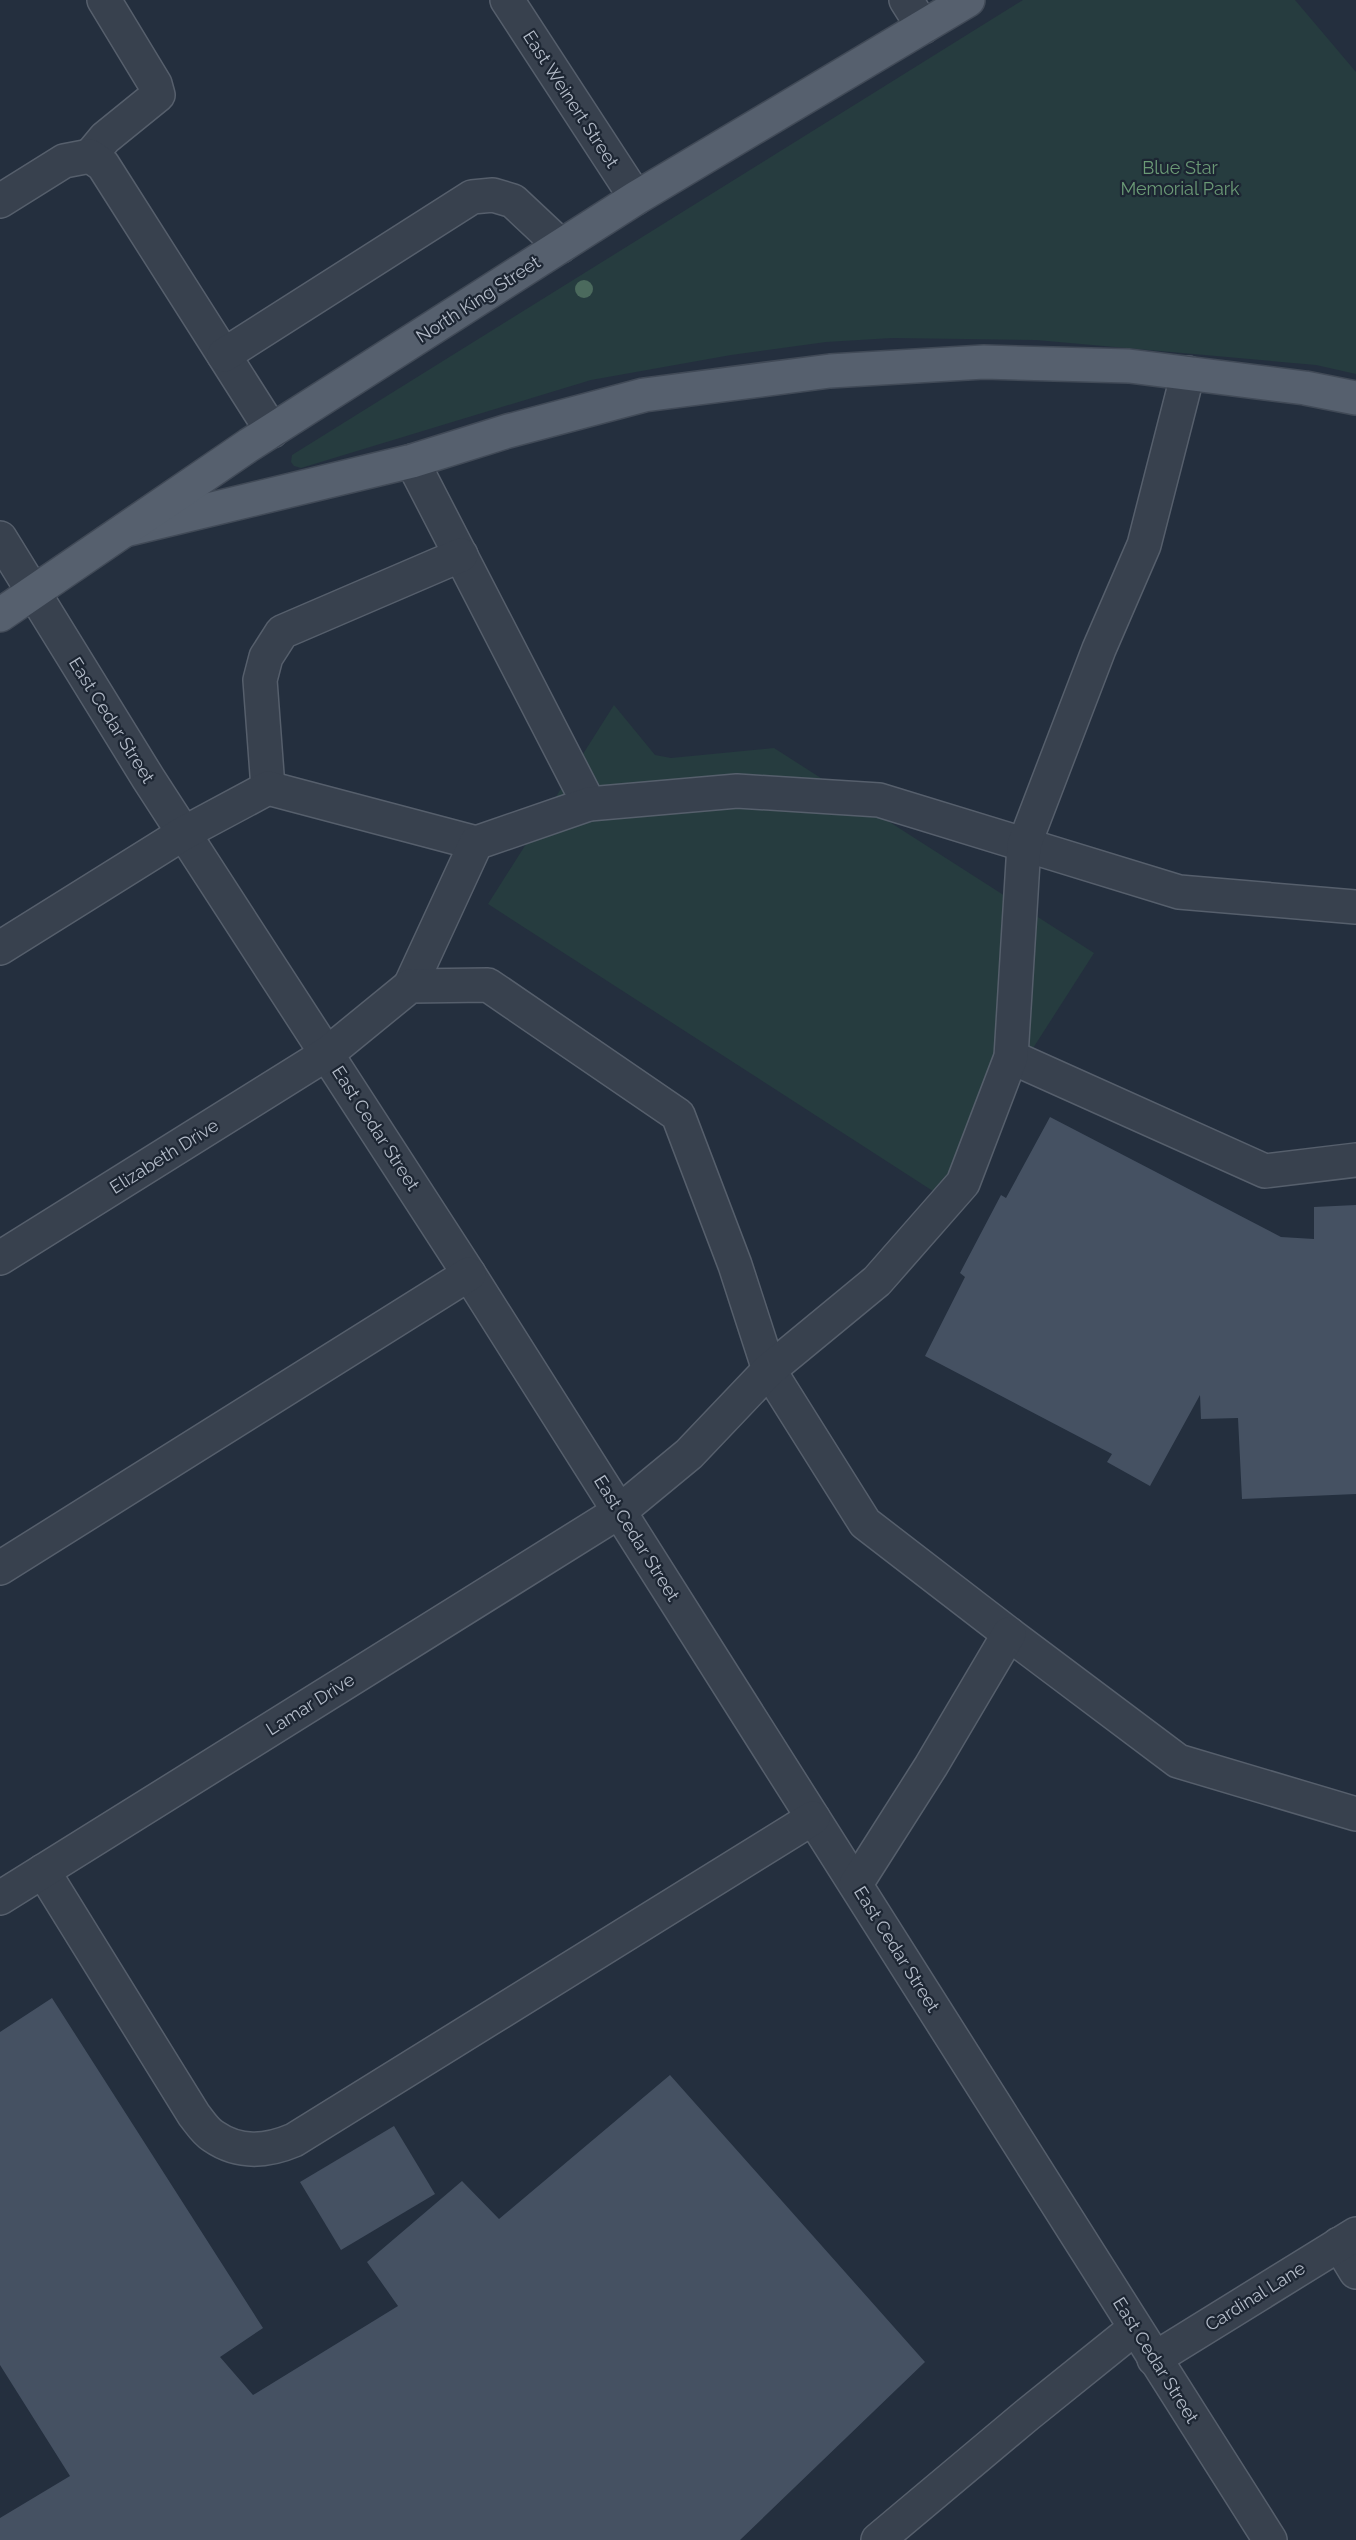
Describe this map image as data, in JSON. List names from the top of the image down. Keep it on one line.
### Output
{"streets":{"main road":["North King Street"],"street":["East Weinert Street","East Cedar Street","Elizabeth Drive","Lamar Drive","Cardinal Lane"]},"crossings":[["East Weinert Street","North King Street"],["North King Street","East Cedar Street"],["East Cedar Street","Elizabeth Drive"],["East Cedar Street","Lamar Drive"],["East Cedar Street","Cardinal Lane"]],"parks":["Blue Star Memorial Park"]}
